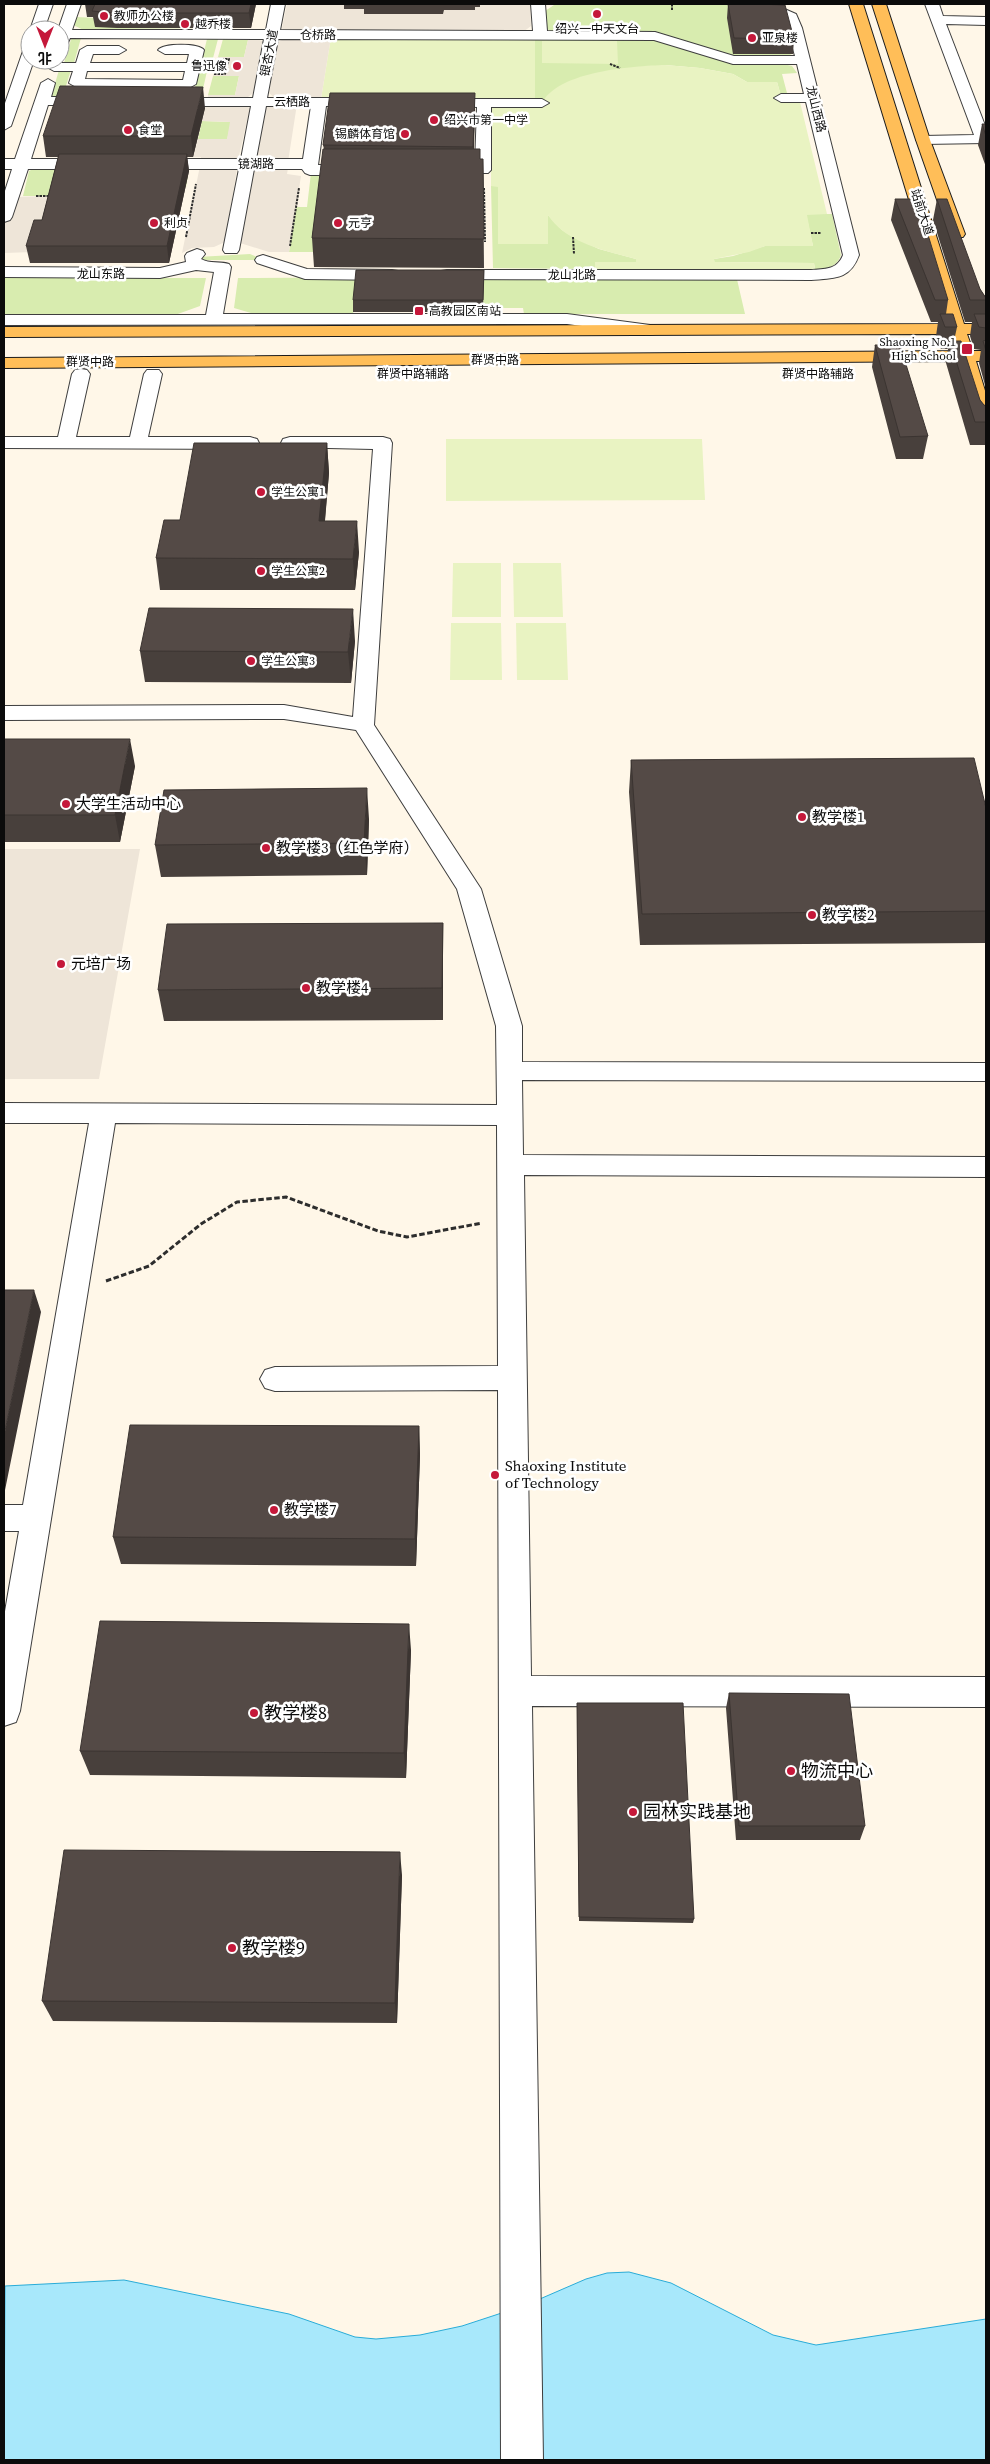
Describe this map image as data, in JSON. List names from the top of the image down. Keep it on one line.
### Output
{"streets":{"main road":["站前大道","群贤中路","群贤中路辅路"],"street":["仓桥路","银杏大道","云栖路","龙山西路","镜湖路","龙山东路","龙山北路"]},"crossings":[["仓桥路","银杏大道"],["仓桥路","龙山西路"],["银杏大道","云栖路"],["银杏大道","镜湖路"],["龙山西路","龙山北路"],["站前大道","群贤中路"]],"places":{"other":["绍兴一中天文台","教师办公楼","越乔楼","亚泉楼","鲁迅像","绍兴市第一中学","食堂","锡麟体育馆","利贞","元亨","学生公寓1","学生公寓2","学生公寓3","大学生活动中心","教学楼1","教学楼3（红色学府）","教学楼2","元培广场","教学楼4","Shaoxing Institute of Technology","教学楼7","教学楼8","物流中心","园林实践基地","教学楼9"],"transit":["高教园区南站","Shaoxing No.1 High School"]},"north":"bottom"}
